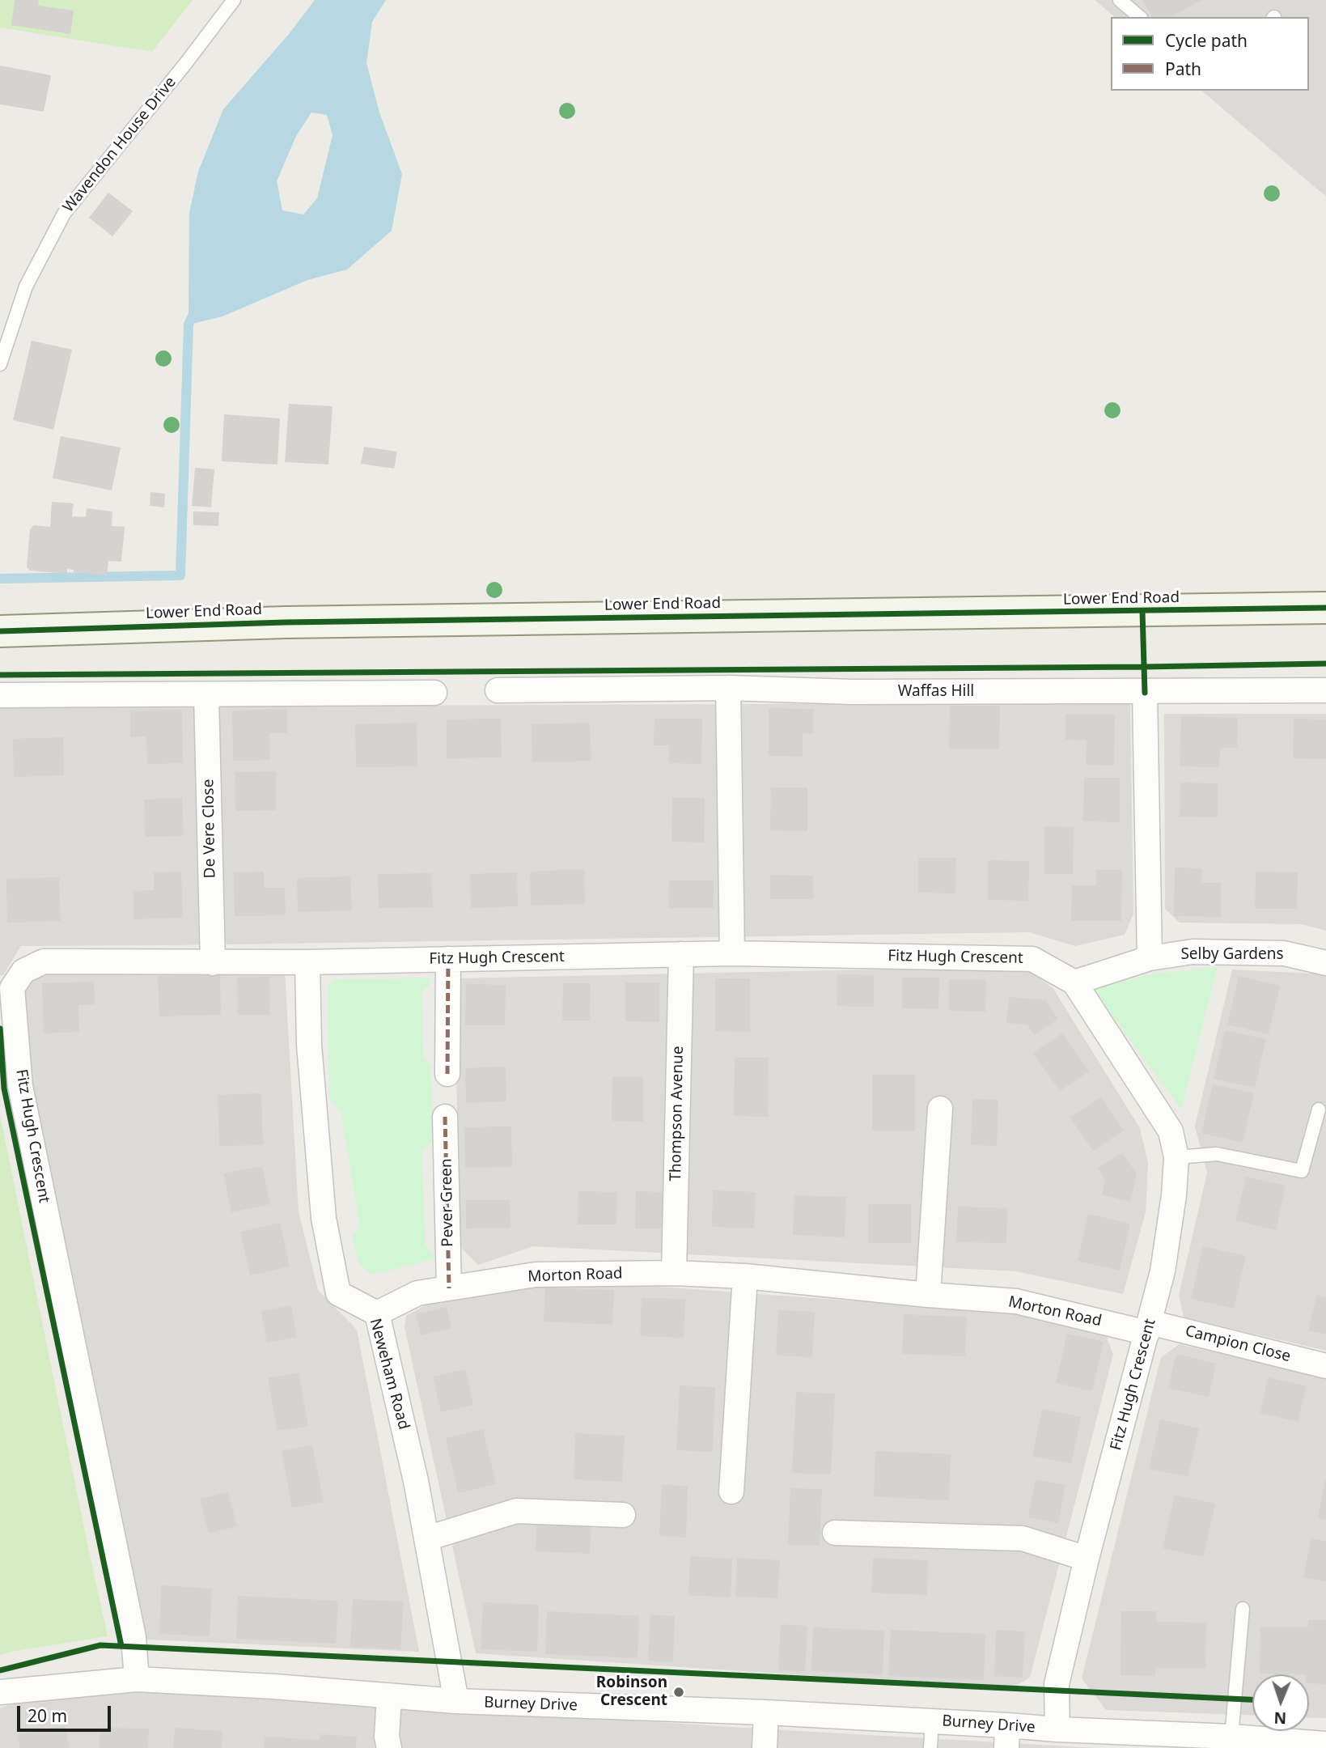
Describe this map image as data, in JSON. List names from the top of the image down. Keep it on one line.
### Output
{"streets":{"street":["Lower End Road","Waffas Hill","De Vere Close","Selby Gardens","Fitz Hugh Crescent","Thompson Avenue","Pever Green","Morton Road","Campion Close","Neweham Road","Burney Drive"],"lane":["Wavendon House Drive"]},"crossings":[["De Vere Close","Fitz Hugh Crescent"],["Selby Gardens","Fitz Hugh Crescent"],["Fitz Hugh Crescent","Thompson Avenue"],["Fitz Hugh Crescent","Morton Road"],["Fitz Hugh Crescent","Campion Close"],["Fitz Hugh Crescent","Neweham Road"],["Fitz Hugh Crescent","Burney Drive"],["Thompson Avenue","Morton Road"],["Pever Green","Morton Road"],["Morton Road","Campion Close"],["Morton Road","Neweham Road"],["Neweham Road","Burney Drive"]],"places":["Robinson Crescent"],"legend":["Cycle path","Path"],"scale_bar":"20 m","north":"bottom"}
